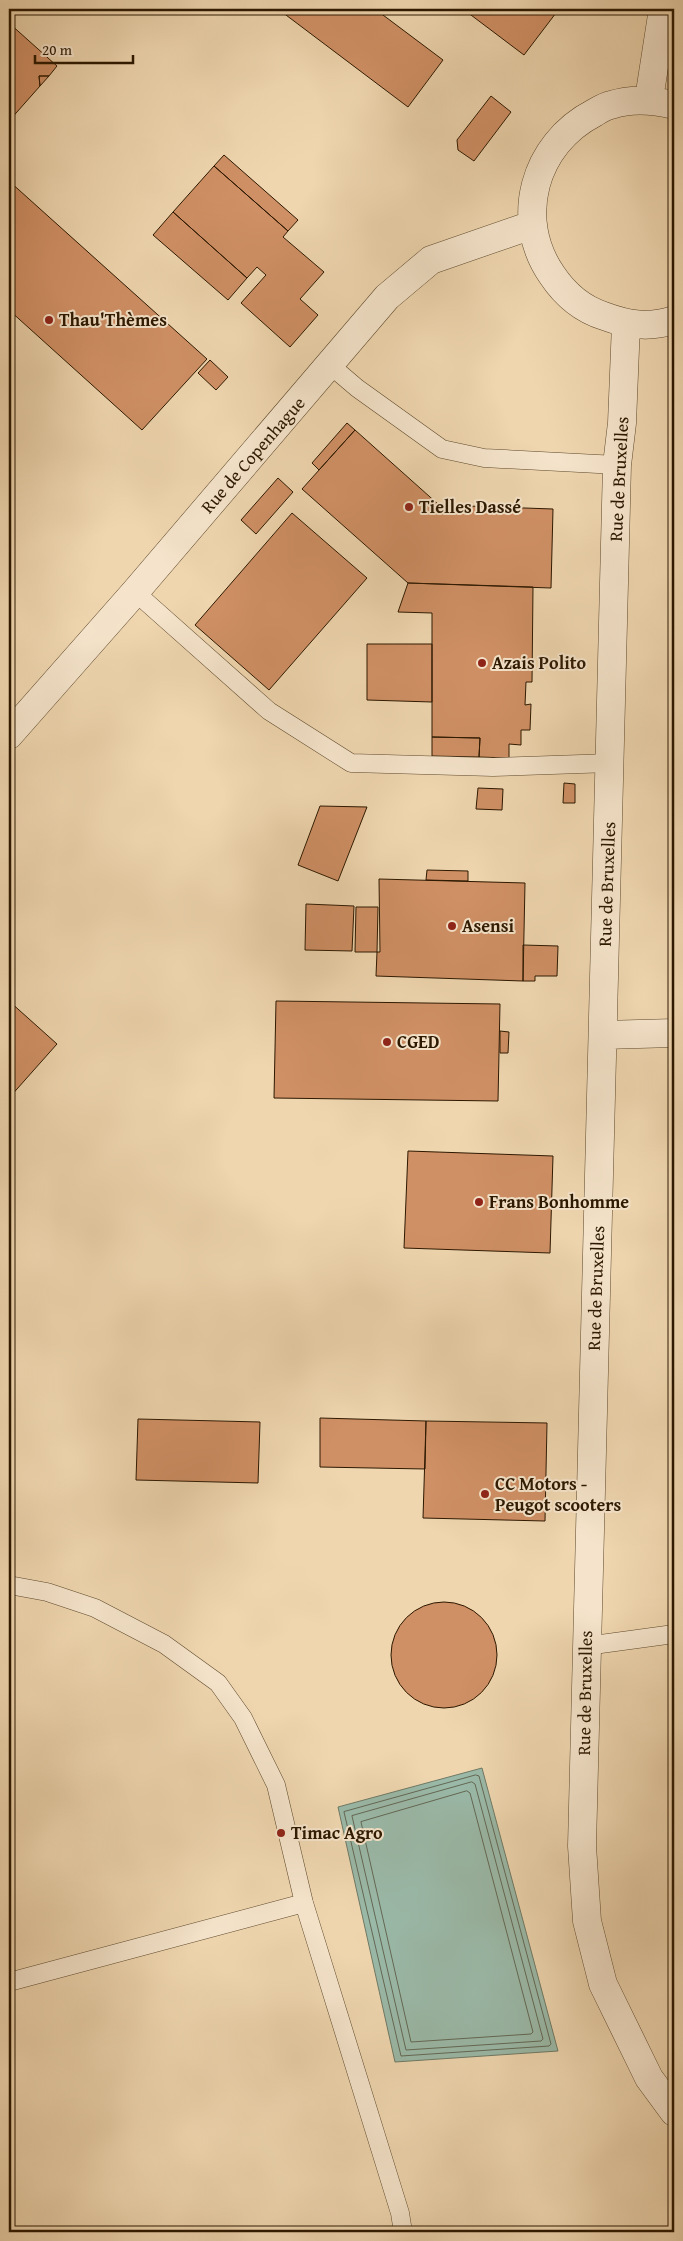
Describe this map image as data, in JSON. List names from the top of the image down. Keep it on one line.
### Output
{"streets":{"street":["Rue de Copenhague","Rue de Bruxelles"]},"places":["Thau'Thèmes","Tielles Dassé","Azais Polito","Asensi","CGED","Frans Bonhomme","CC Motors - Peugot scooters","Timac Agro"],"scale_bar":"20 m"}
